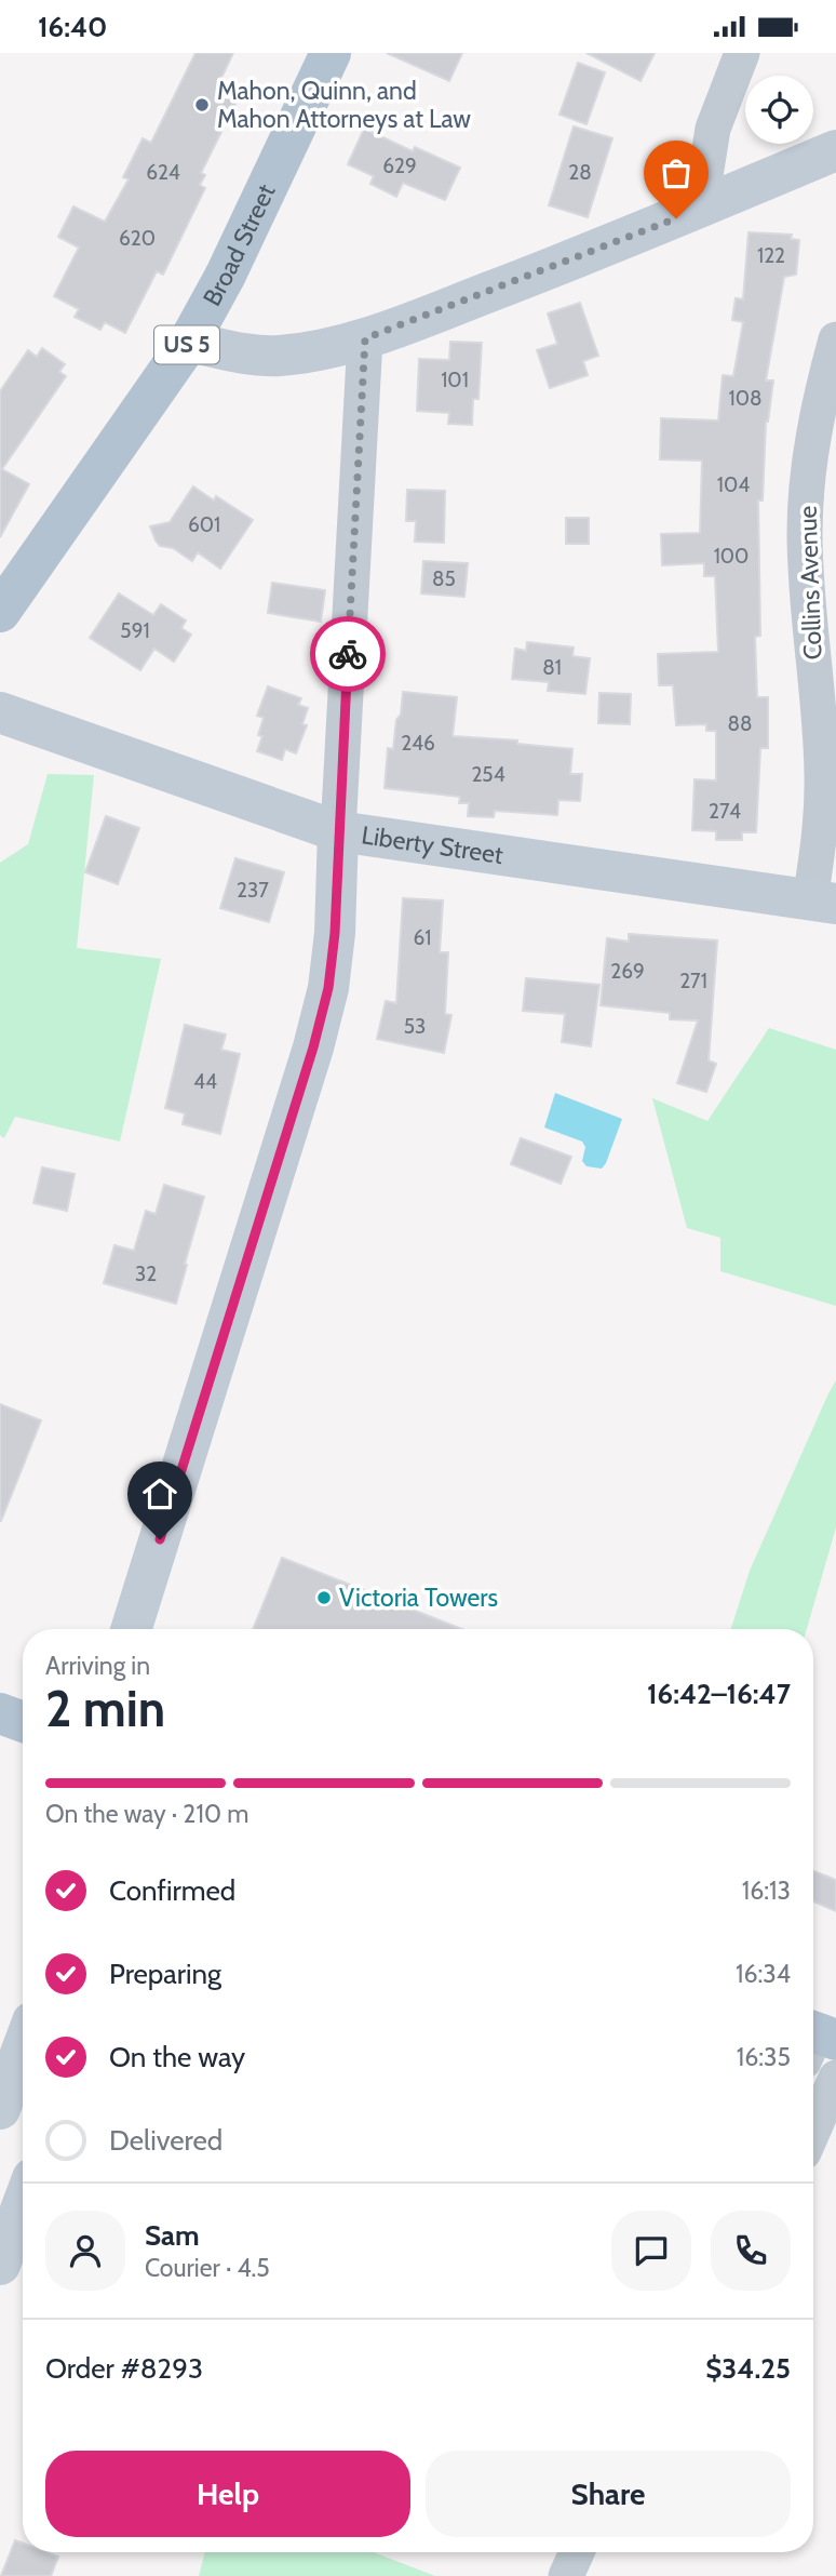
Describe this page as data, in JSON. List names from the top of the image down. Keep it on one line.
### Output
{"streets":{"main road":["Broad Street","US 5"],"street":["Collins Avenue","Liberty Street"]},"crossings":[["Collins Avenue","Liberty Street"]],"places":["Mahon, Quinn, and Mahon Attorneys at Law","Victoria Towers"],"house_numbers":["629","624","28","620","122","101","108","104","601","100","85","591","81","88","246","254","274","237","61","269","271","53","44","32"],"page":{"status":"16:40","heading":["2 min","Arriving in","16:42–16:47"],"panel":["Sam","Courier · 4.5","Order #8293","$34.25"],"bar":"On the way · 210 m","list":[["Confirmed","16:13"],["Preparing","16:34"],["On the way","16:35"],"Delivered"],"buttons":["Help","Share"]}}
